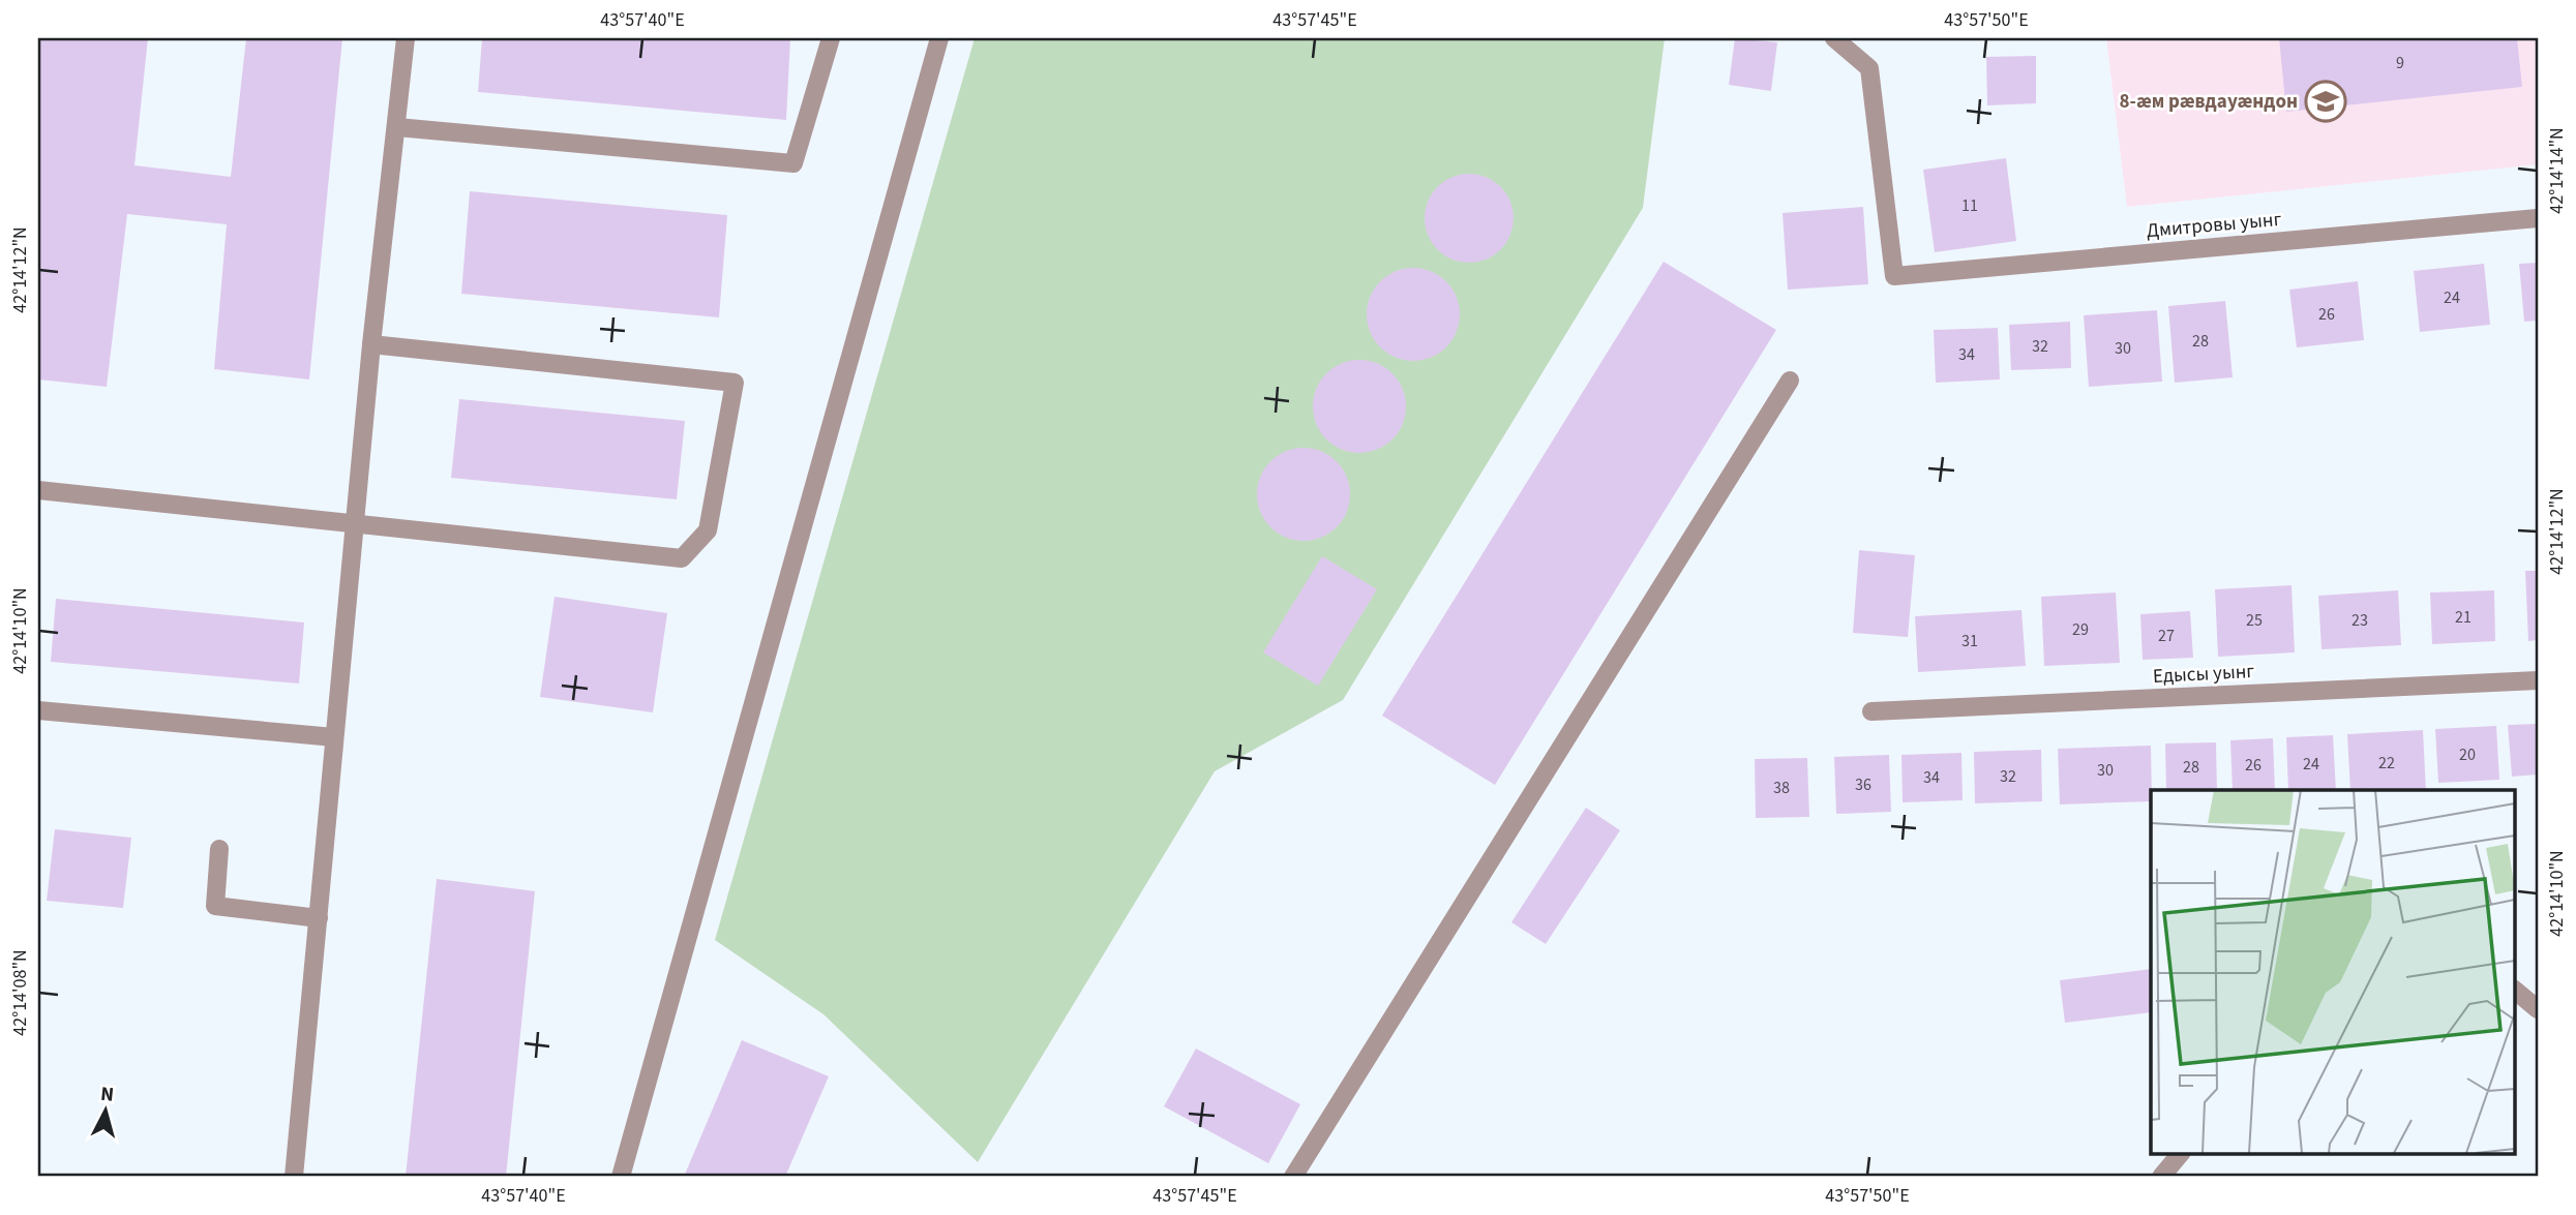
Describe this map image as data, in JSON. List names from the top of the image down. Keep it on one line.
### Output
{"streets":{"street":["Дмитровы уынг","Едысы уынг"]},"places":{"school or university":["8-æм рӕвдауӕндон"]},"house_numbers":["9","11","24","26","28","32","30","34","21","25","23","29","27","31","20","22","24","26","28","30","32","34","36","38"],"north":"top","coordinates":["43°57'40\"E","43°57'45\"E","43°57'50\"E","42°14'14\"N","42°14'12\"N","42°14'10\"N","42°14'08\"N"]}
